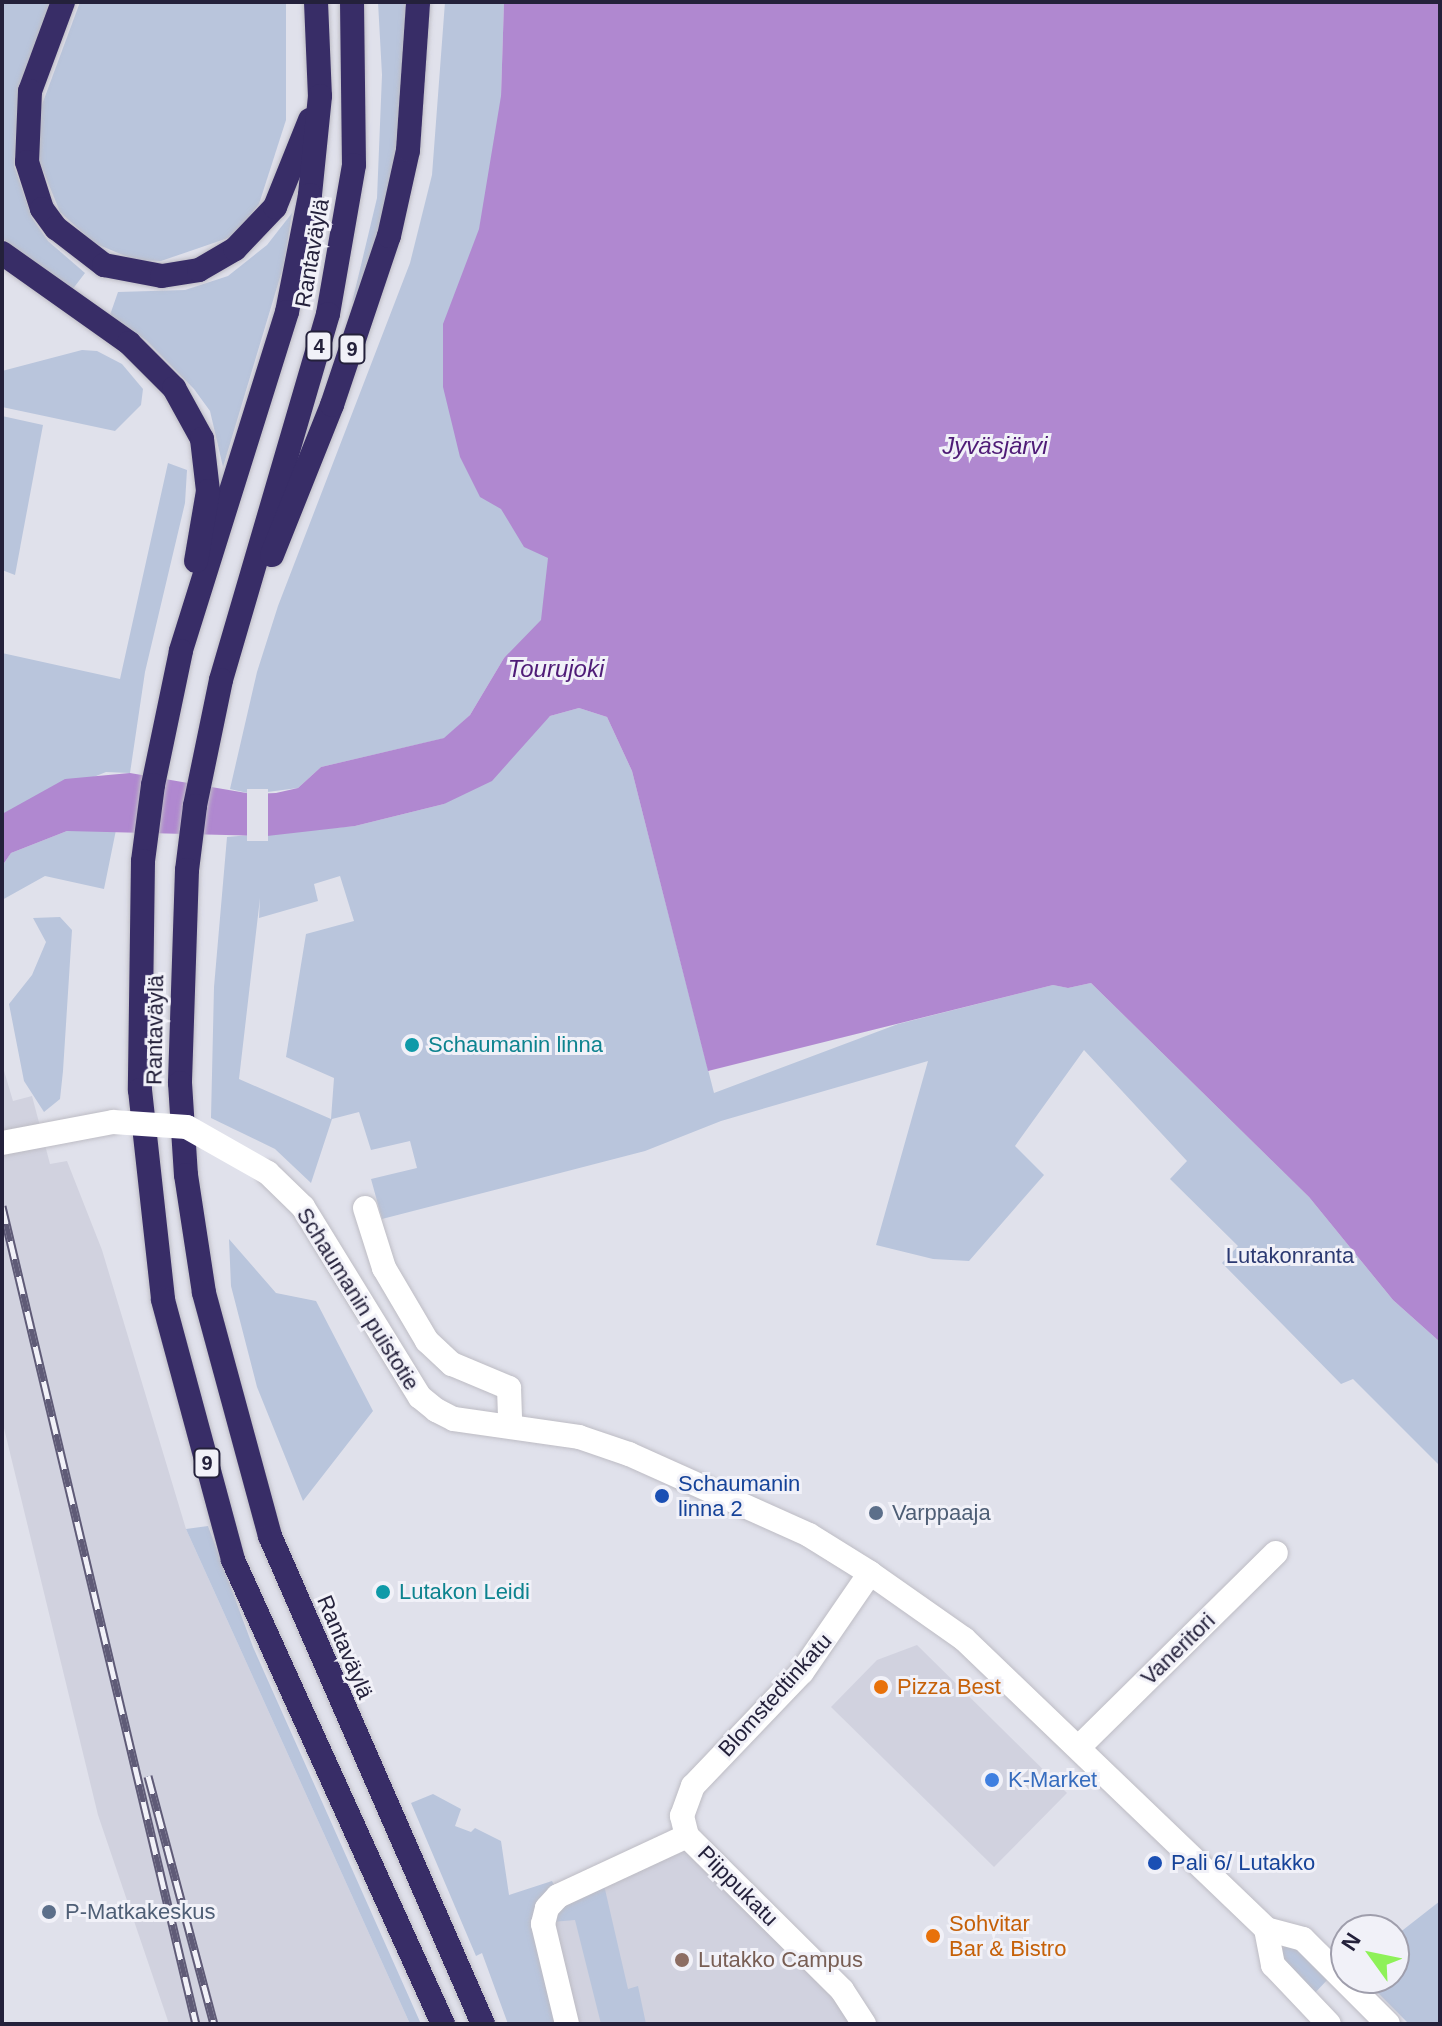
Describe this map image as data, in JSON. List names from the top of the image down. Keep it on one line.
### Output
{"streets":{"highway":["Rantaväylä","4","9"],"street":["Schaumanin puistotie","Vaneritori","Blomstedtinkatu","Piippukatu"]},"crossings":[["Rantaväylä","9"],["Schaumanin puistotie","Vaneritori"],["Schaumanin puistotie","Blomstedtinkatu"],["Blomstedtinkatu","Piippukatu"]],"water":["Jyväsjärvi","Tourujoki"],"parks":["Lutakonranta"],"places":["Schaumanin linna","Schaumanin linna 2","Varppaaja","Lutakon Leidi","Pizza Best","K-Market","Pali 6/ Lutakko","P-Matkakeskus","Sohvitar Bar & Bistro","Lutakko Campus"],"north":"top left"}
